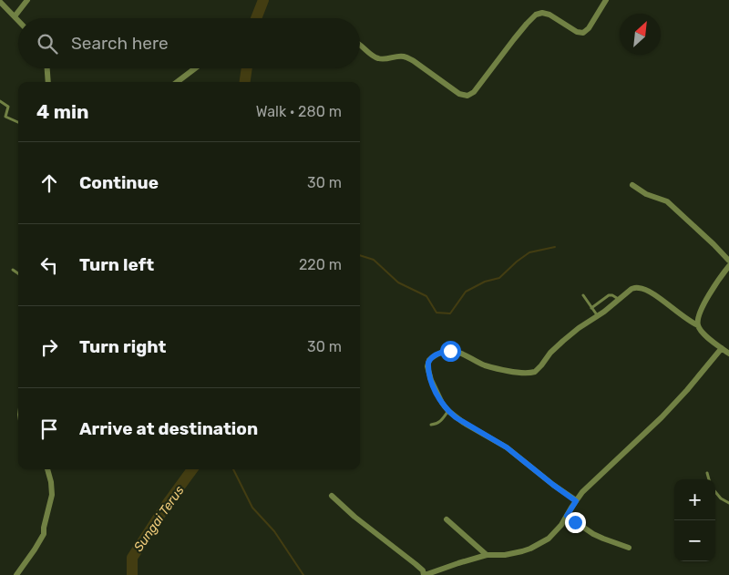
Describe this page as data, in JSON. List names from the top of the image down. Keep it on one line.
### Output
{"water":["Sungai Terus"],"north":"top right","page":{"search":"Search here","heading":["4 min","Walk · 280 m"],"list":[["Continue","30 m"],["Turn left","220 m"],["Turn right","30 m"],"Arrive at destination"],"map_buttons":["+","−"]}}
